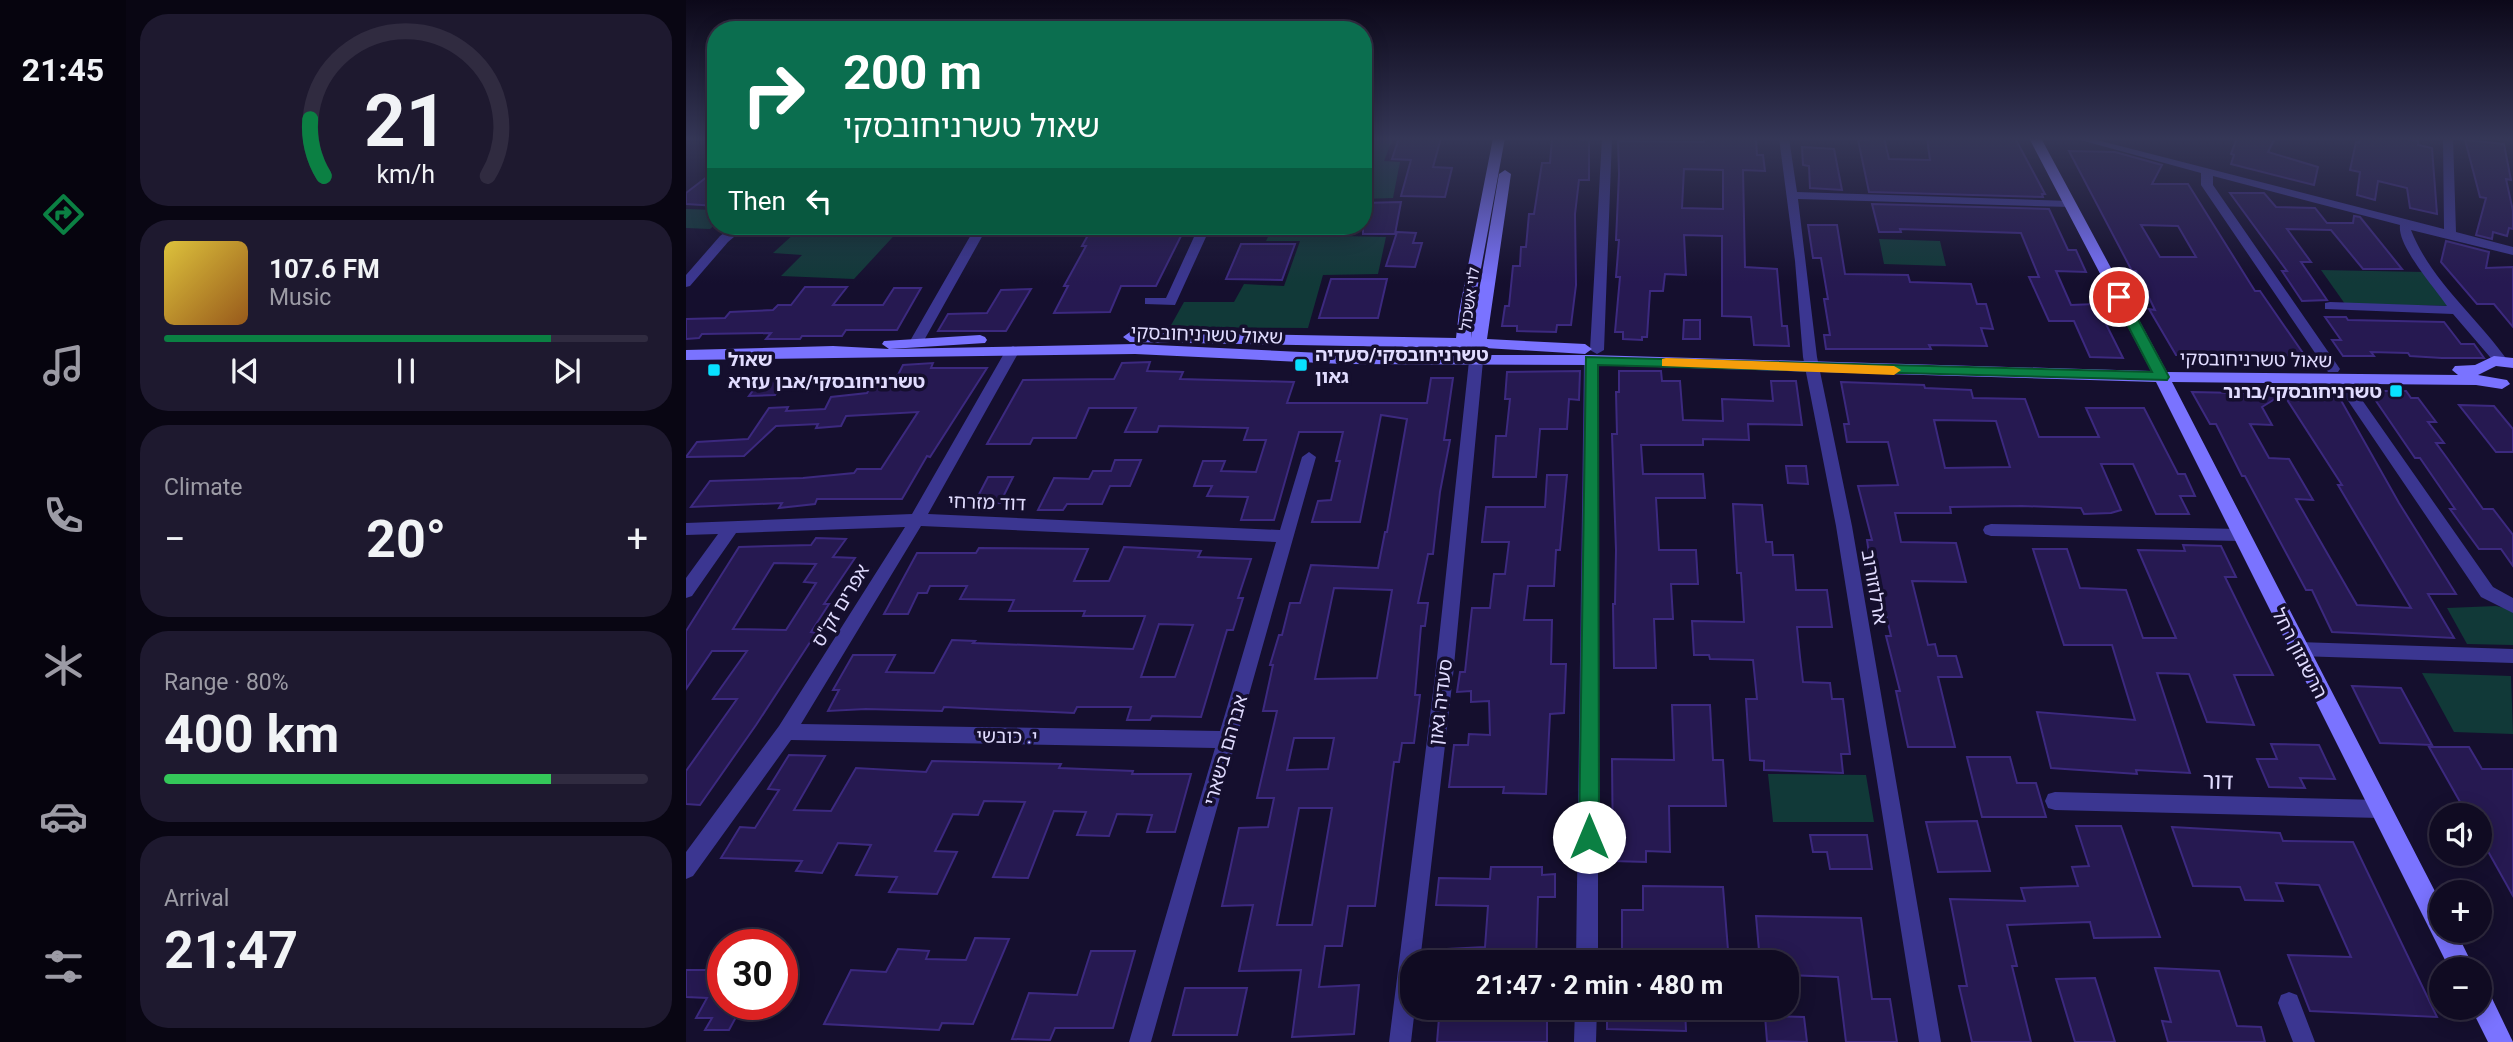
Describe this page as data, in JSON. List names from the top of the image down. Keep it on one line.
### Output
{"streets":{"street":["לוי אשכול","שאול טשרניחובסקי","דוד מזרחי","ארלוזורוב","אפרים זק\"ס","הרשנזון רחל","סעדיה גאון","י. כובשי","אברהם בשארי","דור"]},"crossings":[["לוי אשכול","שאול טשרניחובסקי"],["לוי אשכול","סעדיה גאון"],["שאול טשרניחובסקי","ארלוזורוב"],["שאול טשרניחובסקי","אפרים זק\"ס"],["שאול טשרניחובסקי","הרשנזון רחל"],["שאול טשרניחובסקי","סעדיה גאון"],["דוד מזרחי","אפרים זק\"ס"],["דוד מזרחי","אברהם בשארי"],["אפרים זק\"ס","י. כובשי"],["הרשנזון רחל","דור"],["י. כובשי","אברהם בשארי"]],"places":{"transit":["טשרניחובסקי/סעדיה גאון","שאול טשרניחובסקי/אבן עזרא","טשרניחובסקי/ברנר"]},"page":{"tabs":"21:45","turn":["200 m","שאול טשרניחובסקי"],"then":"Then","song":["107.6 FM","Music"],"tile":["Climate",["Range · 80%","400 km"],["Arrival","21:47"]],"heat":["−","20°","+"],"map_buttons":["+","−"],"limit":"30","trip":"21:47 · 2 min · 480 m","gauge":["21","km/h"]}}
